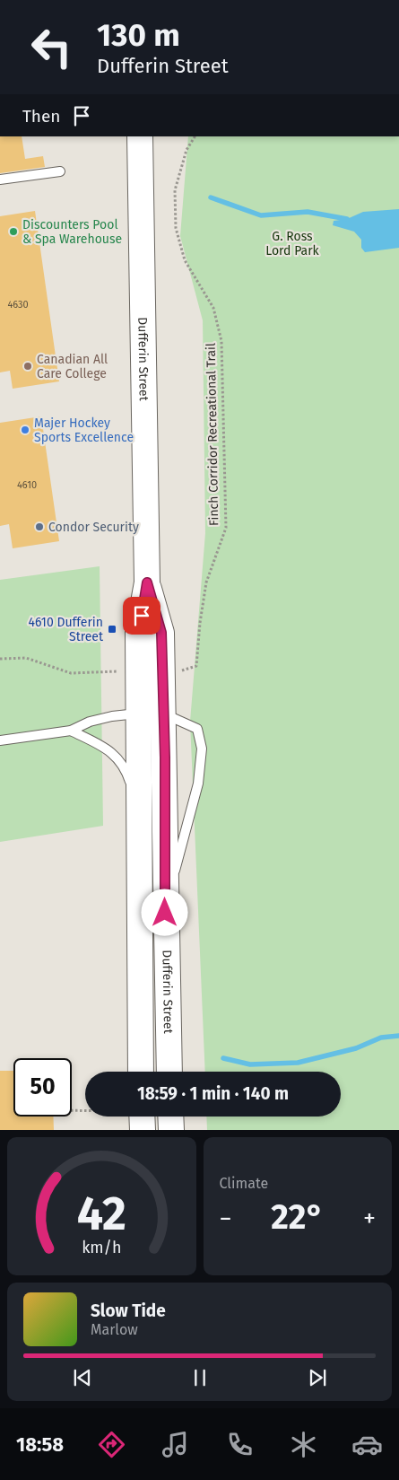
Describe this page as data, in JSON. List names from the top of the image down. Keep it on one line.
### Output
{"streets":{"main road":["Dufferin Street"],"path":["Finch Corridor Recreational Trail"]},"parks":["G. Ross Lord Park"],"places":{"other":["Discounters Pool & Spa Warehouse","Canadian All Care College","Majer Hockey Sports Excellence","Condor Security"],"transit":["4610 Dufferin Street"]},"house_numbers":["4630","4610"],"page":{"turn":["130 m","Dufferin Street"],"then":"Then","limit":"50","trip":"18:59 · 1 min · 140 m","tile":"Climate","heat":["−","22°","+"],"song":["Slow Tide","Marlow"],"tabs":"18:58","gauge":["42","km/h"]}}
